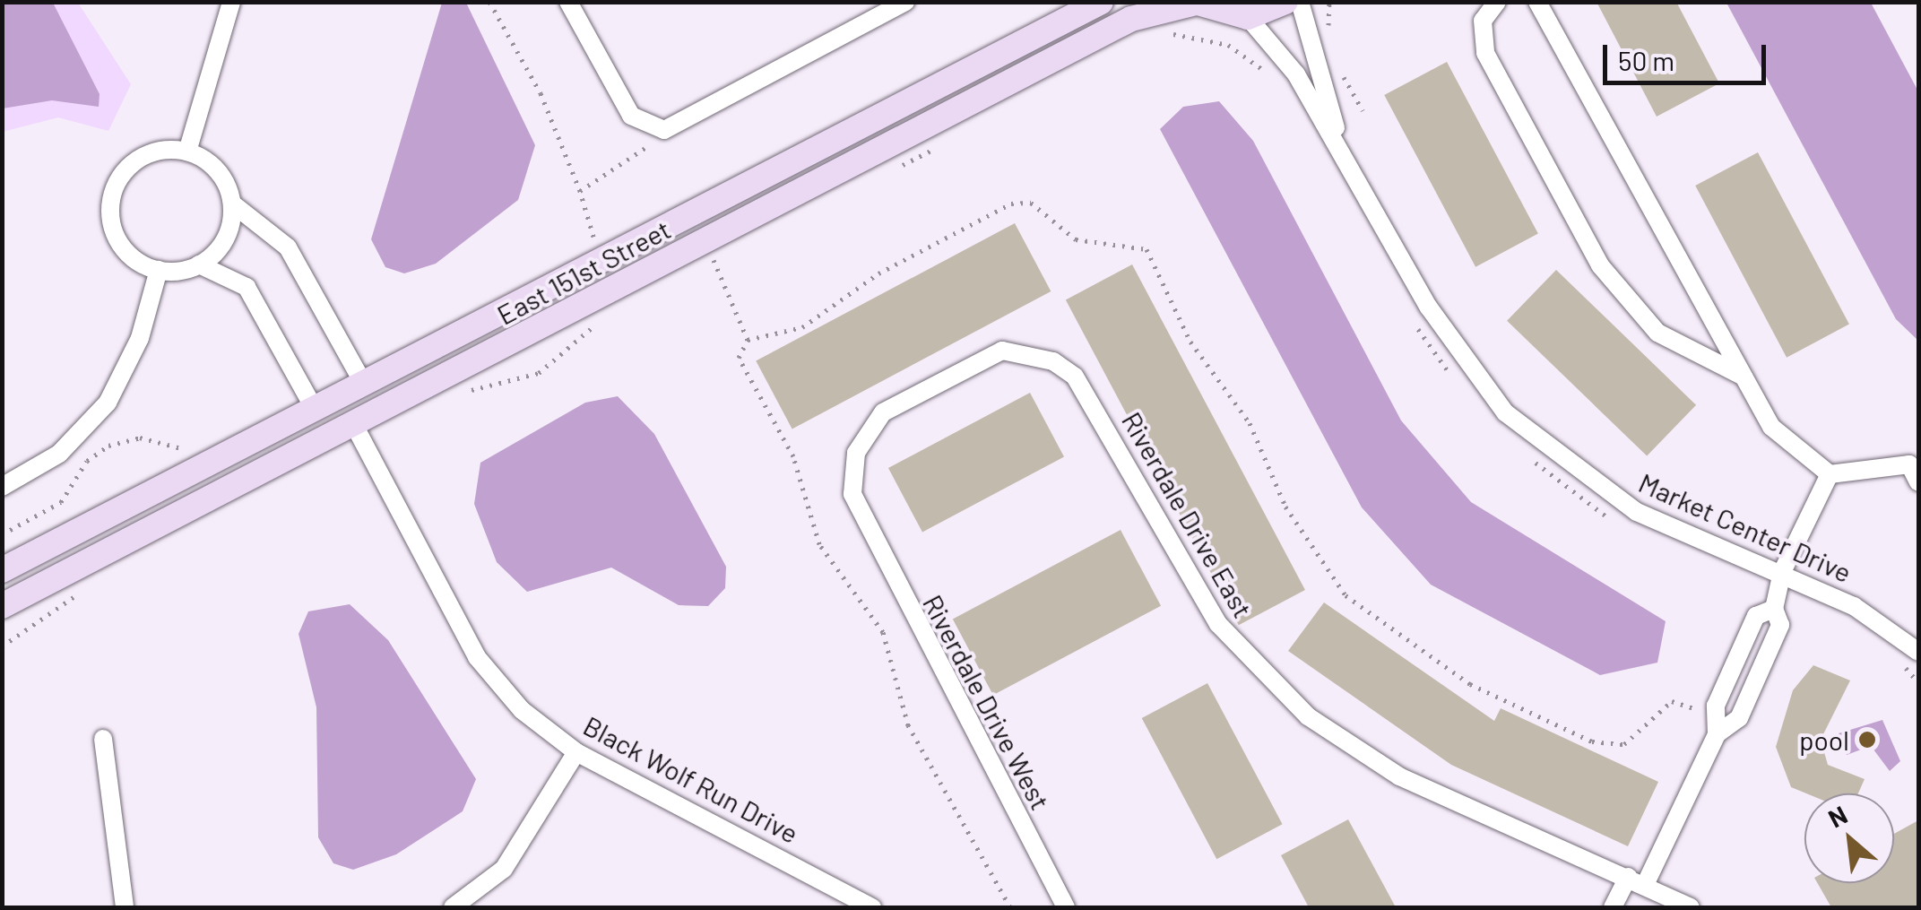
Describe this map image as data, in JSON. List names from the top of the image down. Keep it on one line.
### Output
{"streets":{"street":["East 151st Street","Riverdale Drive East","Market Center Drive","Riverdale Drive West","Black Wolf Run Drive"]},"crossings":[["East 151st Street","Black Wolf Run Drive"],["Riverdale Drive East","Riverdale Drive West"]],"places":["pool"],"scale_bar":"50 m","north":"top left"}
